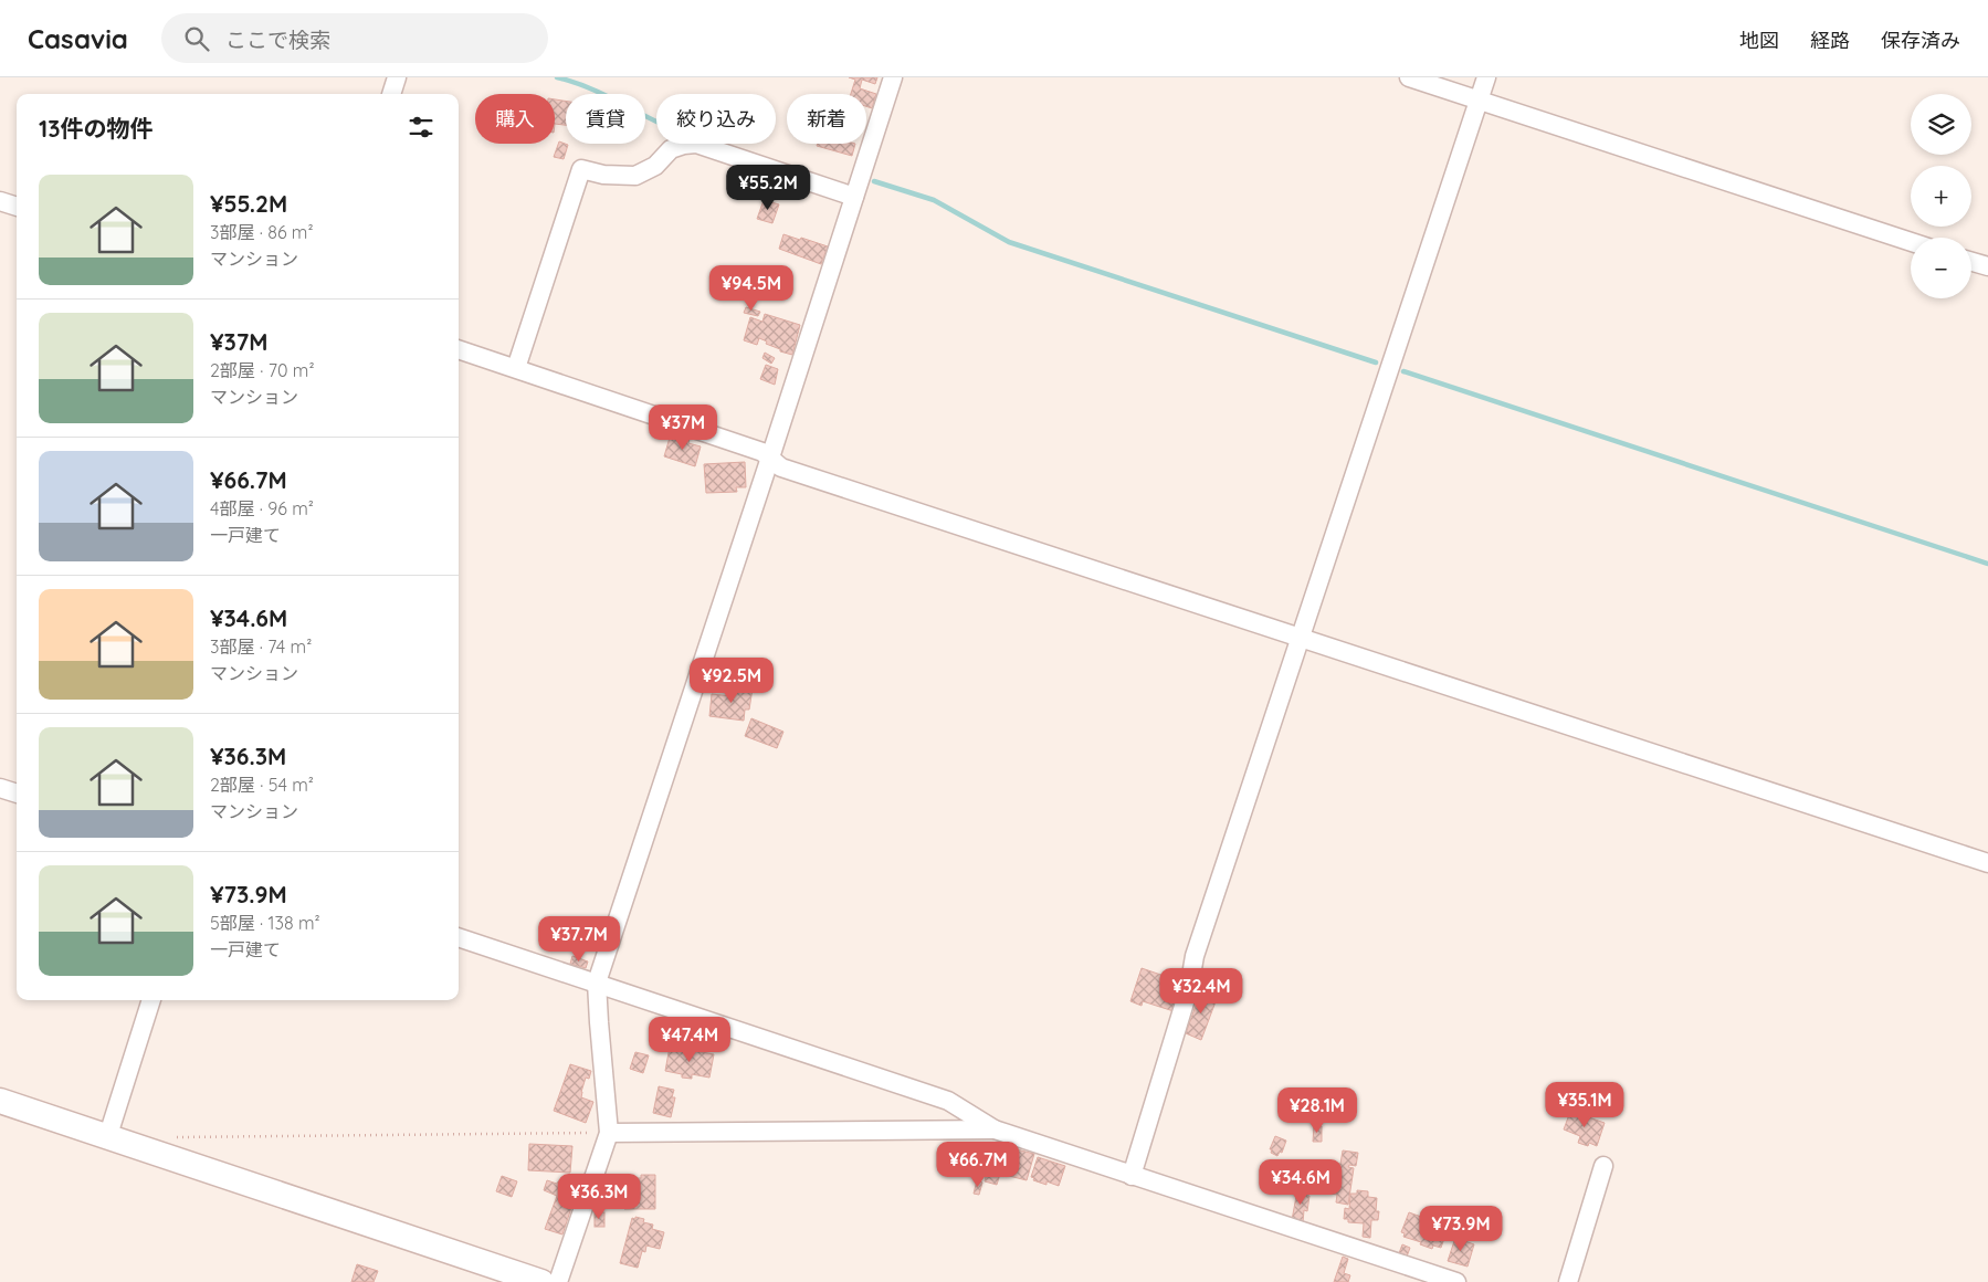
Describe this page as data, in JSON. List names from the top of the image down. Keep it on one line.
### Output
{"page":{"header":"Casavia","search":"ここで検索","nav":["地図","経路","保存済み"],"map_buttons":["+","−"],"chip":["購入","賃貸","絞り込み","新着"],"heading":"13件の物件","list":[{"name":"¥55.2M","note":"3部屋 · 86 m² · マンション"},{"name":"¥37M","note":"2部屋 · 70 m² · マンション"},{"name":"¥66.7M","note":"4部屋 · 96 m² · 一戸建て"},{"name":"¥34.6M","note":"3部屋 · 74 m² · マンション"},{"name":"¥36.3M","note":"2部屋 · 54 m² · マンション"},{"name":"¥73.9M","note":"5部屋 · 138 m² · 一戸建て"}],"price":["¥55.2M","¥94.5M","¥37M","¥92.5M","¥37.7M","¥32.4M","¥47.4M","¥35.1M","¥28.1M","¥66.7M","¥34.6M","¥36.3M","¥73.9M"]}}
